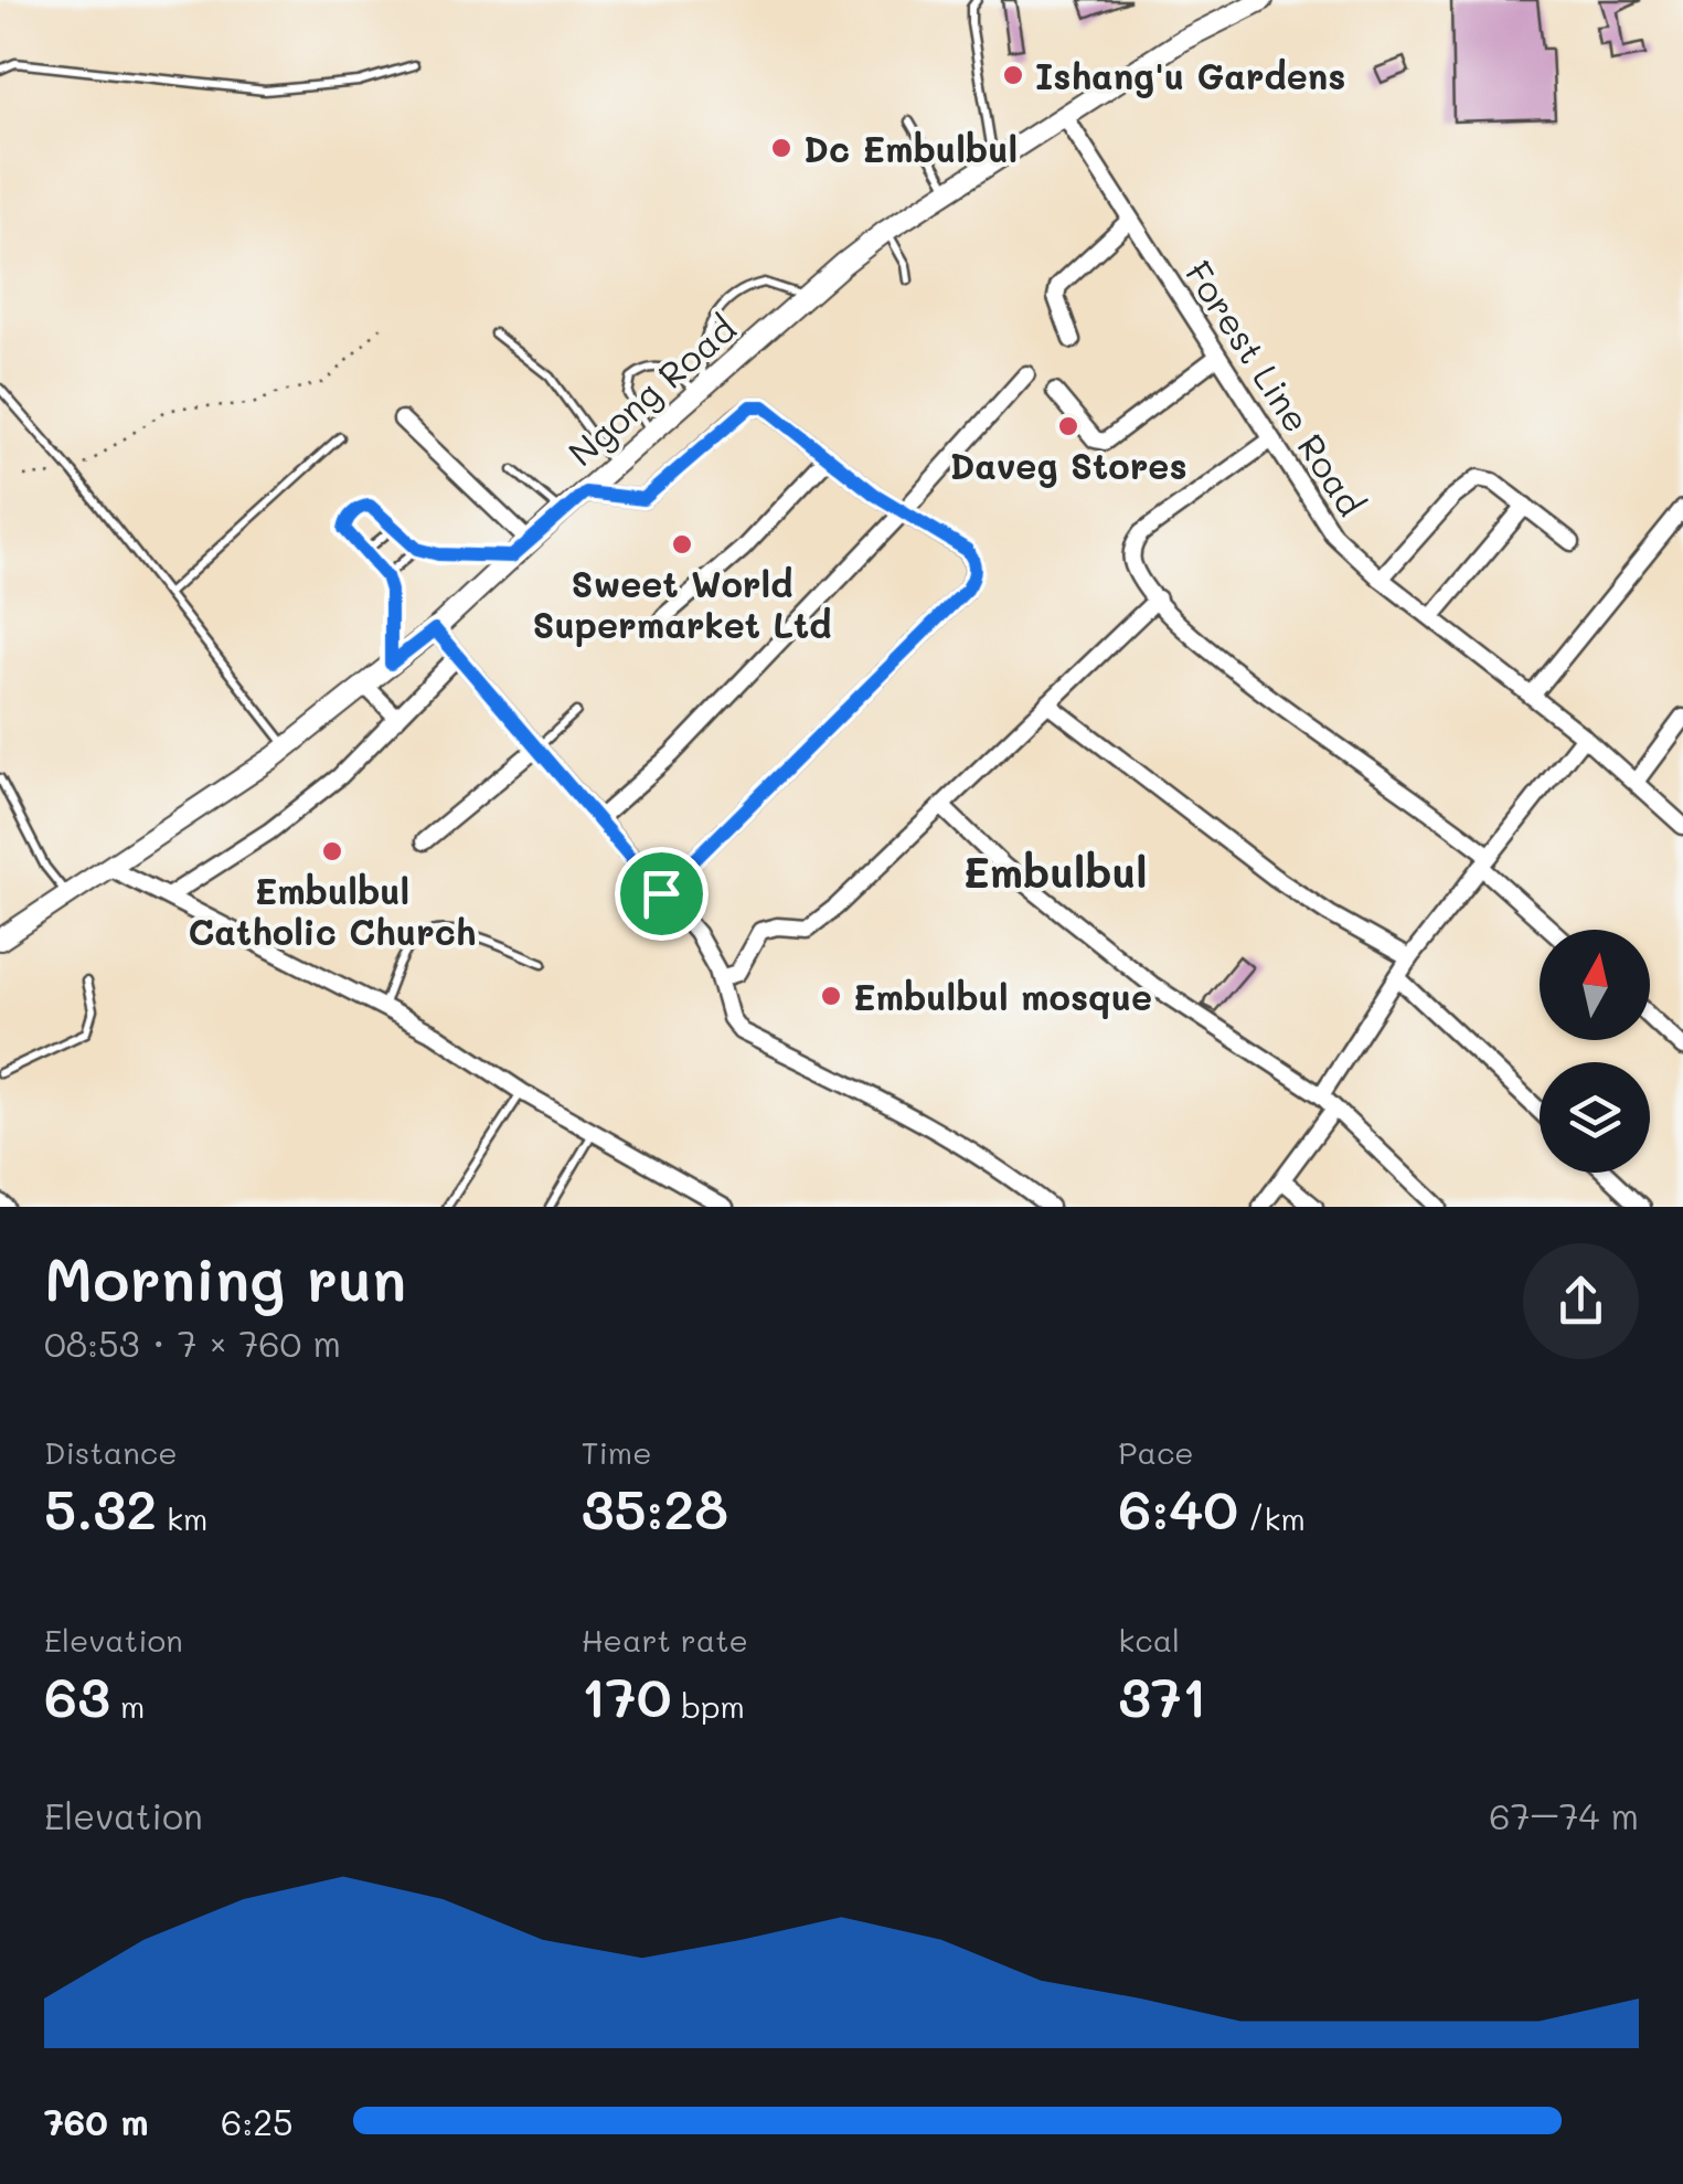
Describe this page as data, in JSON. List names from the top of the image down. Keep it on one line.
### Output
{"streets":{"main road":["Ngong Road"],"street":["Forest Line Road"]},"crossings":[["Forest Line Road","Ngong Road"]],"districts":["Embulbul"],"places":["Ishang'u Gardens","Dc Embulbul","Daveg Stores","Sweet World Supermarket Ltd","Embulbul Catholic Church","Embulbul mosque"],"north":"top","page":{"heading":["Morning run","08:53 · 7 × 760 m"],"stats":[["Distance","5.32 km"],["Time","35:28"],["Pace","6:40 /km"],["Elevation","63 m"],["Heart rate","170 bpm"],["kcal","371"]],"chart":["Elevation","67–74 m"],"list":[{"name":"760 m","note":"6:25"}]}}
